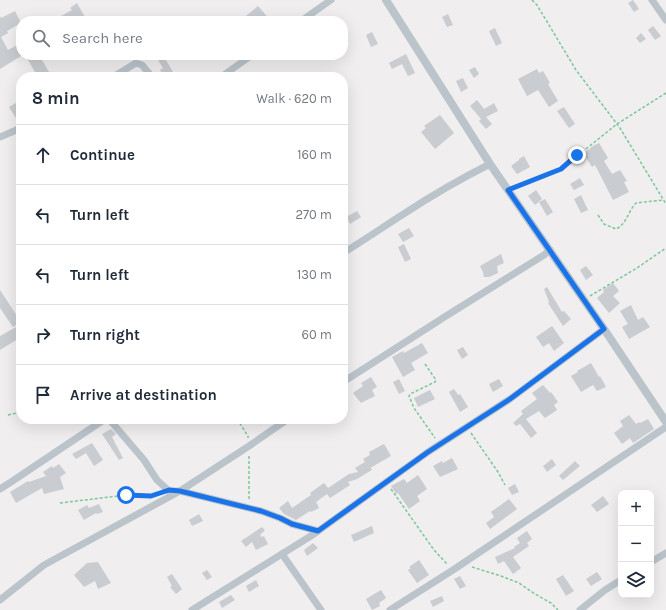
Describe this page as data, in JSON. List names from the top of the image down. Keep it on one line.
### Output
{"page":{"search":"Search here","heading":["8 min","Walk · 620 m"],"list":[["Continue","160 m"],["Turn left","270 m"],["Turn left","130 m"],["Turn right","60 m"],"Arrive at destination"],"map_buttons":["+","−"]}}
